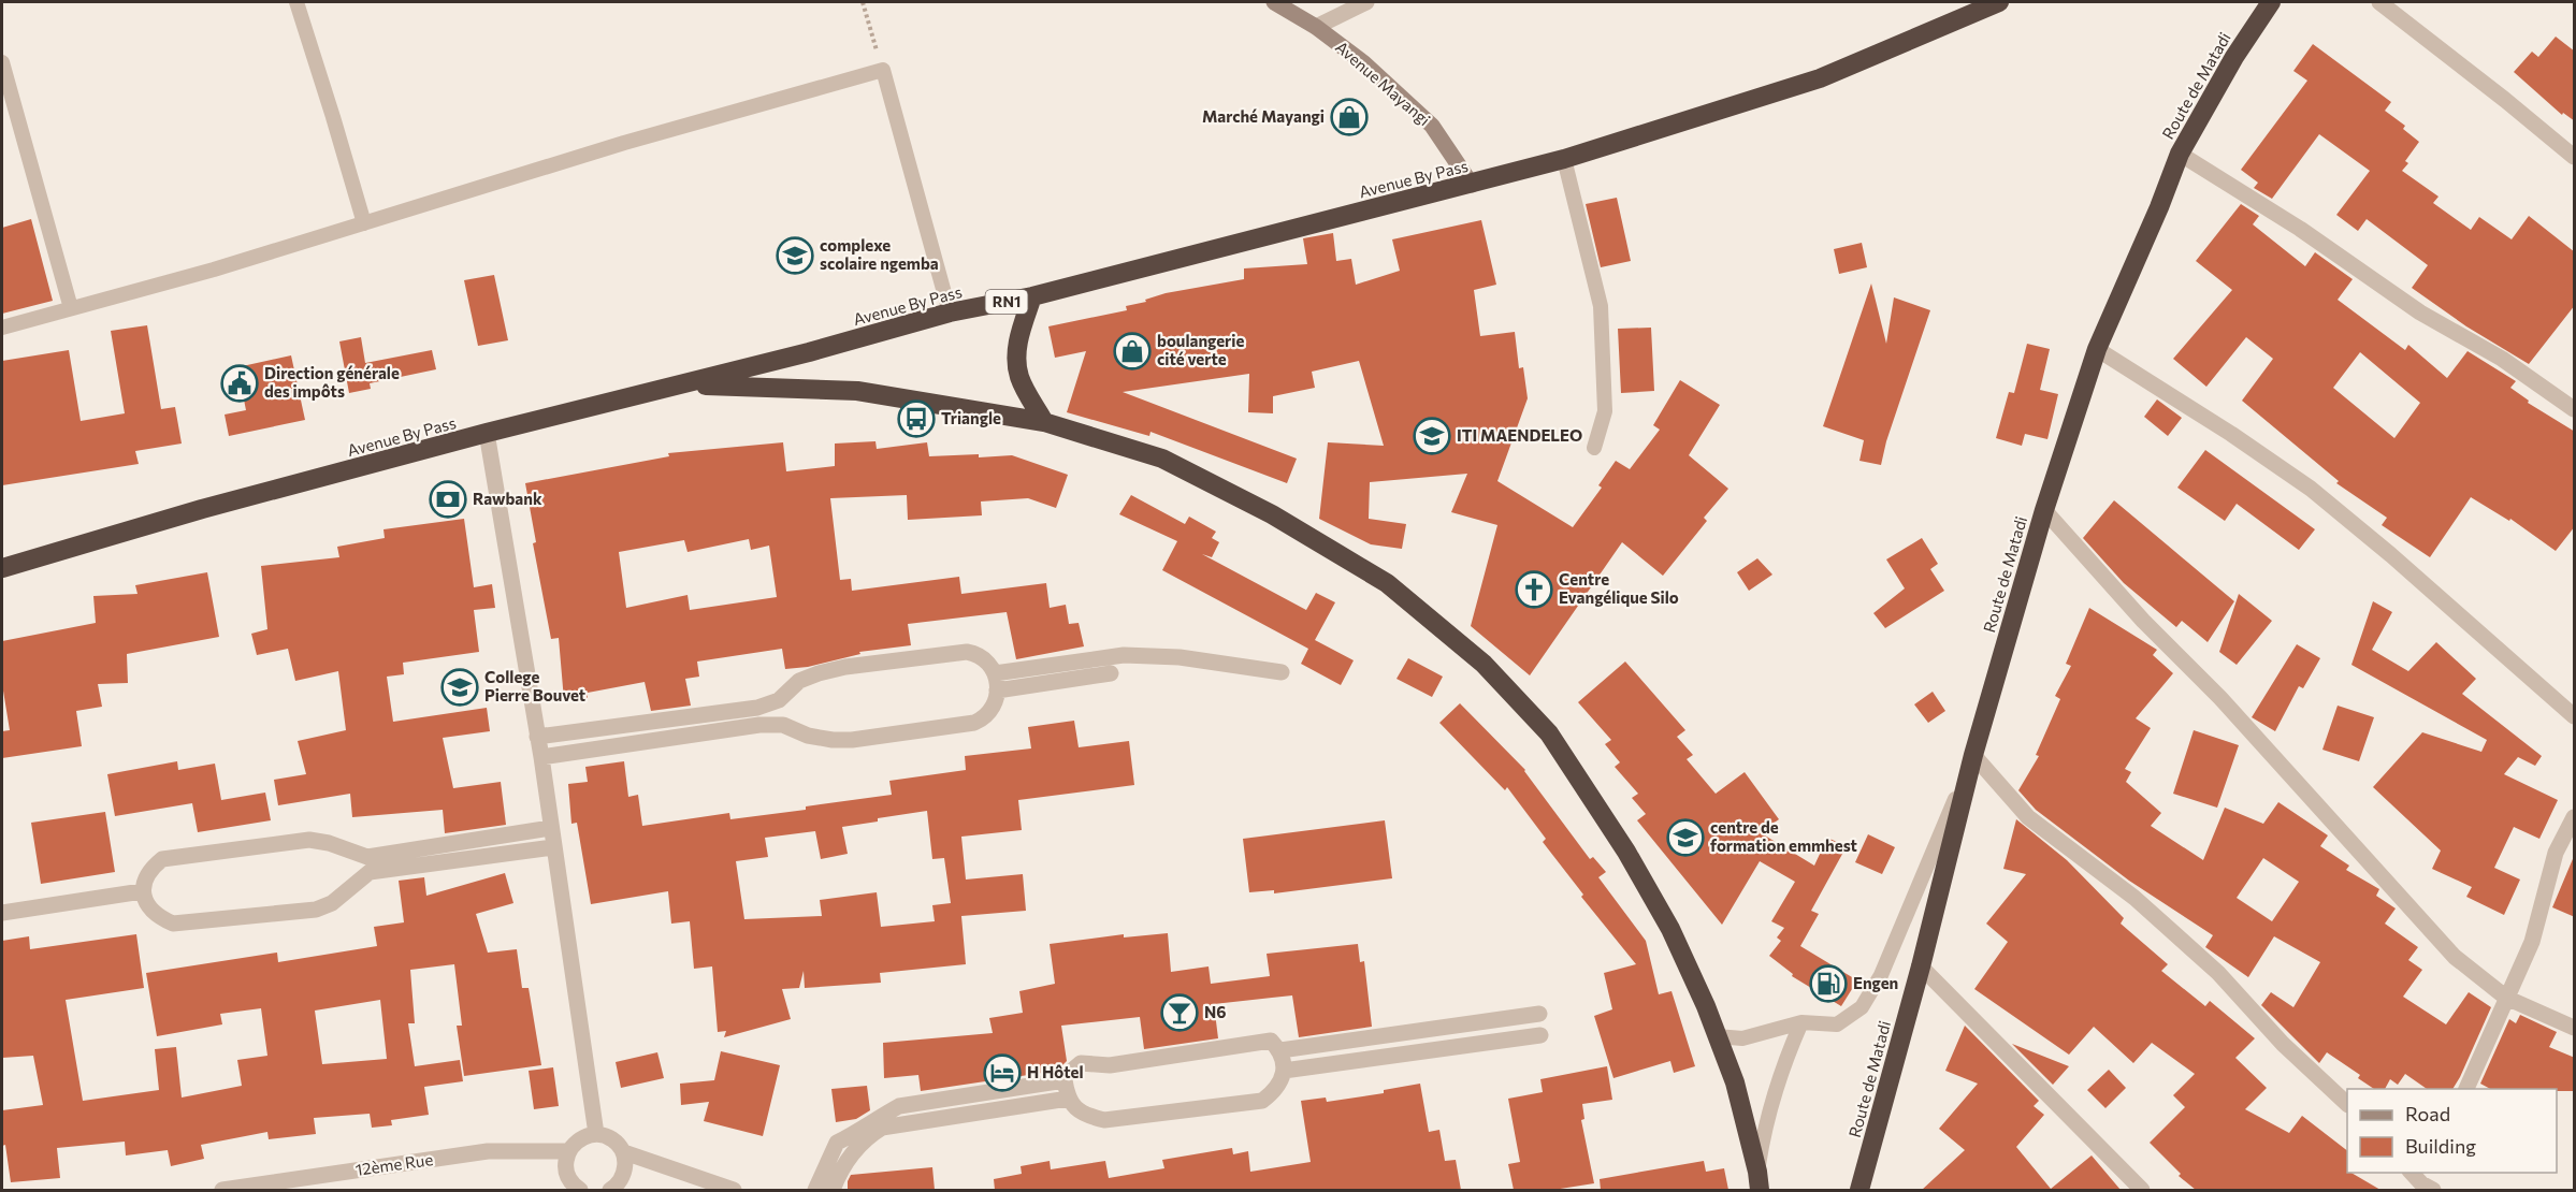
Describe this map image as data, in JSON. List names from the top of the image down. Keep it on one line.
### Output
{"streets":{"highway":["Route de Matadi","Avenue By Pass","RN1"],"street":["Avenue Mayangi","12ème Rue"]},"crossings":[["Avenue Mayangi","Avenue By Pass"]],"places":{"shop":["Marché Mayangi","boulangerie cité verte"],"school or university":["complexe scolaire ngemba","ITI MAENDELEO","College Pierre Bouvet","centre de formation emmhest"],"public building":["Direction générale des impôts"],"bus stop":["Triangle"],"bank":["Rawbank"],"church":["Centre Evangélique Silo"],"fuel station":["Engen"],"bar":["N6"],"hotel":["H Hôtel"]},"legend":["Road","Building"]}
